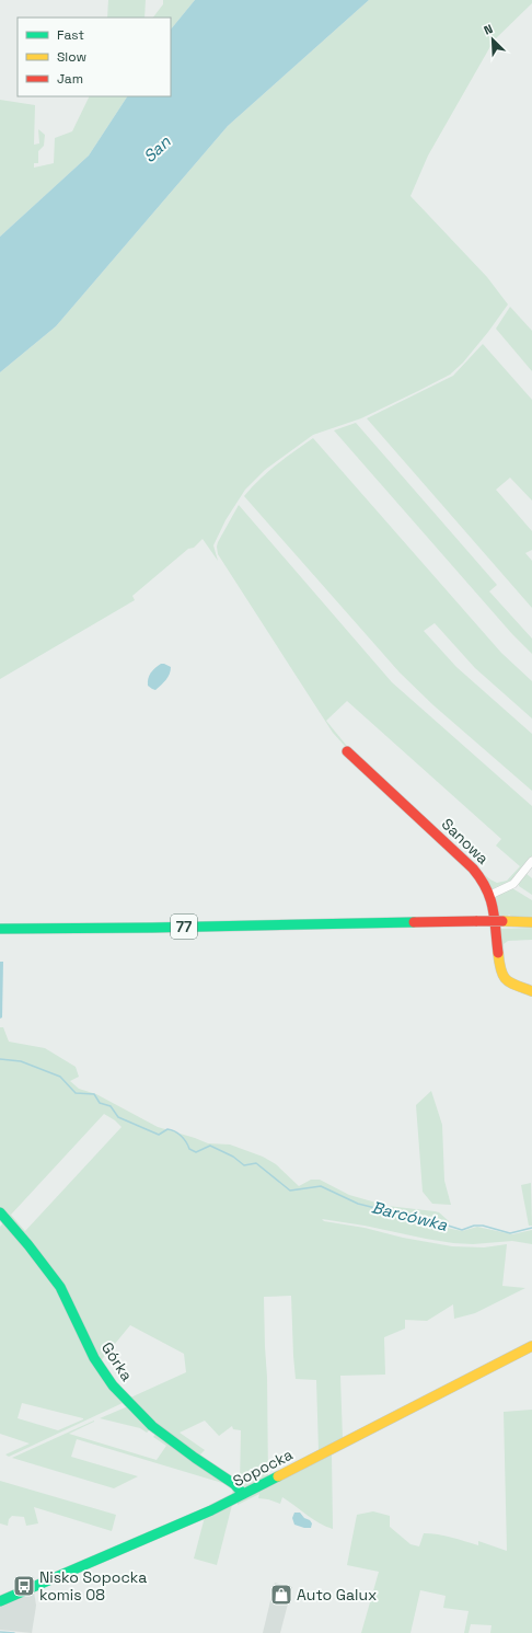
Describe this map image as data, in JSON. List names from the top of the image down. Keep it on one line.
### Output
{"streets":{"street":["Sanowa","77","Górka","Sopocka"]},"crossings":[["Górka","Sopocka"]],"water":["San","Barcówka"],"places":{"bus stop":["Nisko Sopocka komis 08"],"shop":["Auto Galux"]},"legend":["Fast","Slow","Jam"],"north":"top left"}
